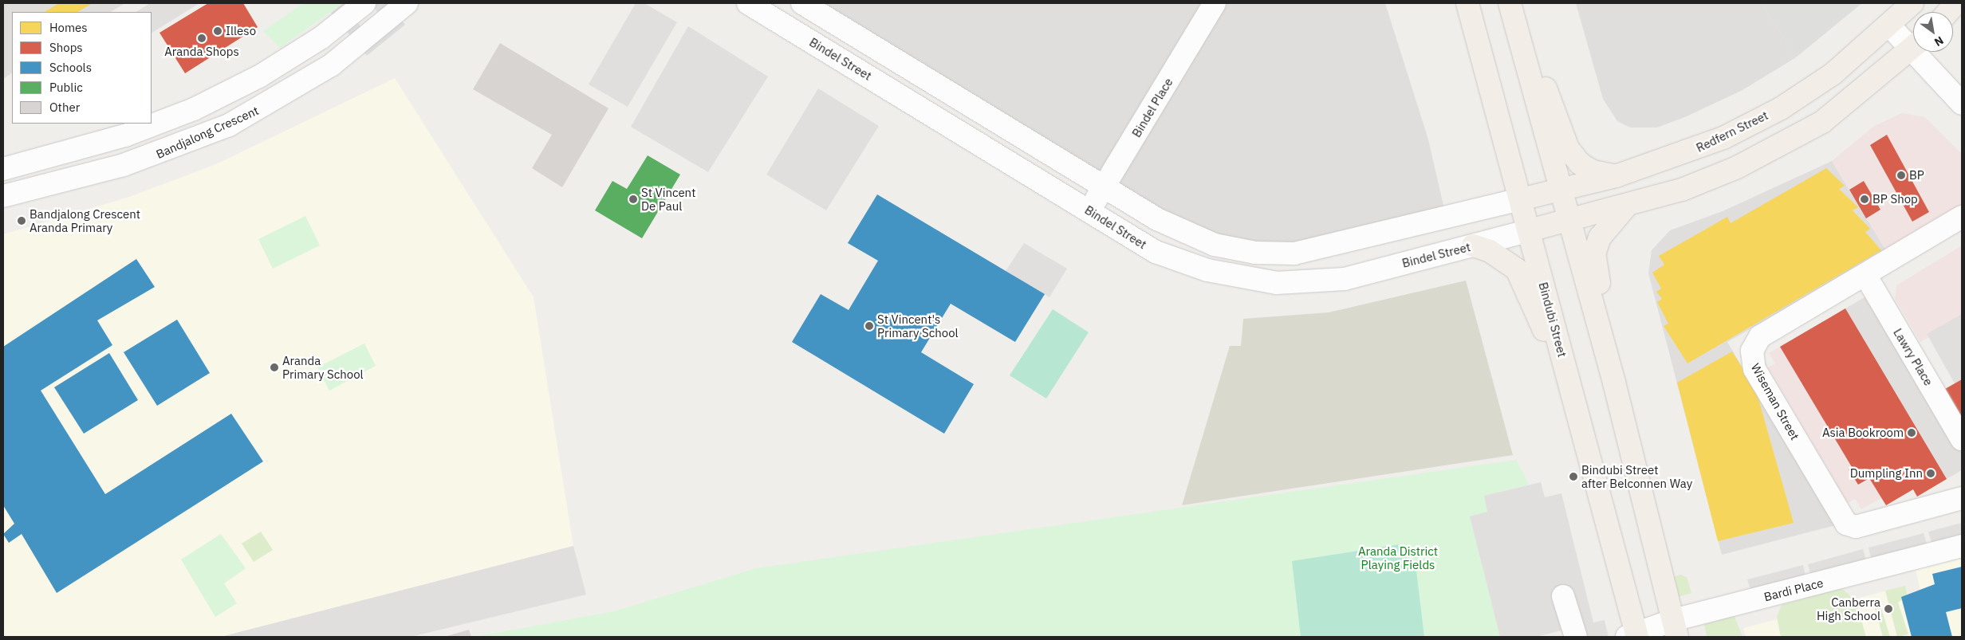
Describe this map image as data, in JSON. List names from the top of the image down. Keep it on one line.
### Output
{"streets":{"main road":["Redfern Street","Bindubi Street"],"street":["Bindel Street","Bindel Place","Bandjalong Crescent","Lawry Place","Wiseman Street","Bardi Place"]},"crossings":[["Bindel Street","Bindel Place"],["Bindel Street","Bindubi Street"],["Redfern Street","Bindubi Street"],["Bindubi Street","Bardi Place"],["Lawry Place","Wiseman Street"]],"parks":["Aranda District Playing Fields"],"places":["Illeso","Aranda Shops","BP","St Vincent De Paul","BP Shop","Bandjalong Crescent Aranda Primary","St Vincent's Primary School","Aranda Primary School","Asia Bookroom","Dumpling Inn","Bindubi Street after Belconnen Way","Canberra High School"],"legend":["Homes","Shops","Schools","Public","Other"],"north":"bottom right"}
